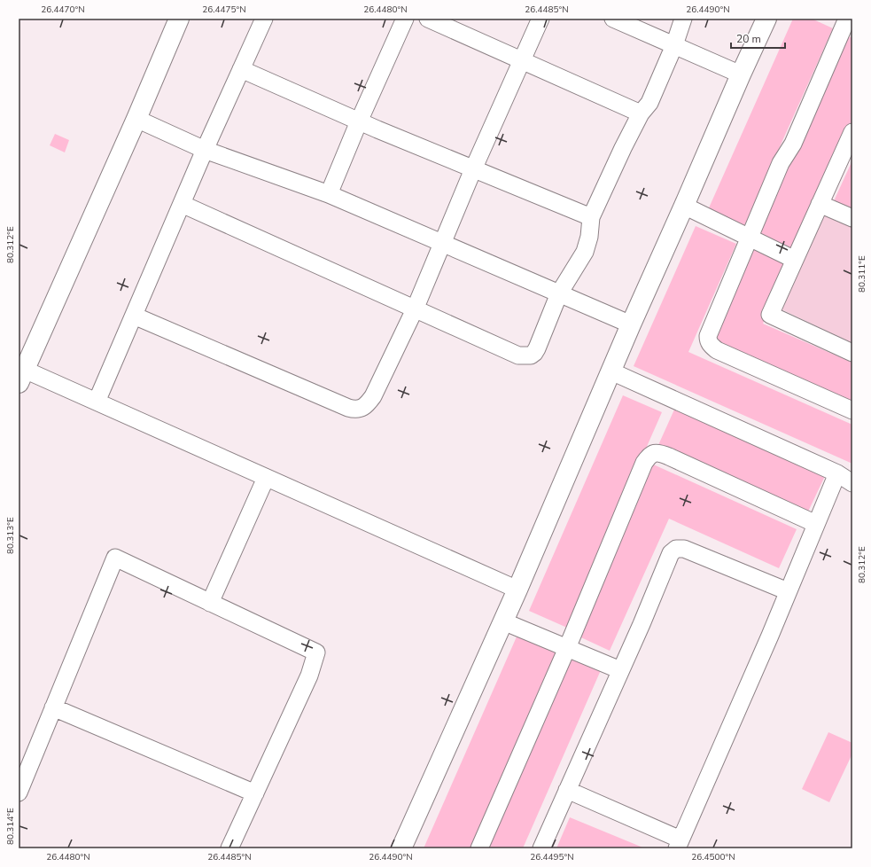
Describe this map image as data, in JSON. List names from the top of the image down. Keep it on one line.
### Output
{"scale_bar":"20 m","coordinates":["26.4470°N","26.4475°N","26.4480°N","26.4485°N","26.4490°N","80.312°E","80.311°E","80.313°E","80.314°E","26.4495°N","26.4500°N"]}
